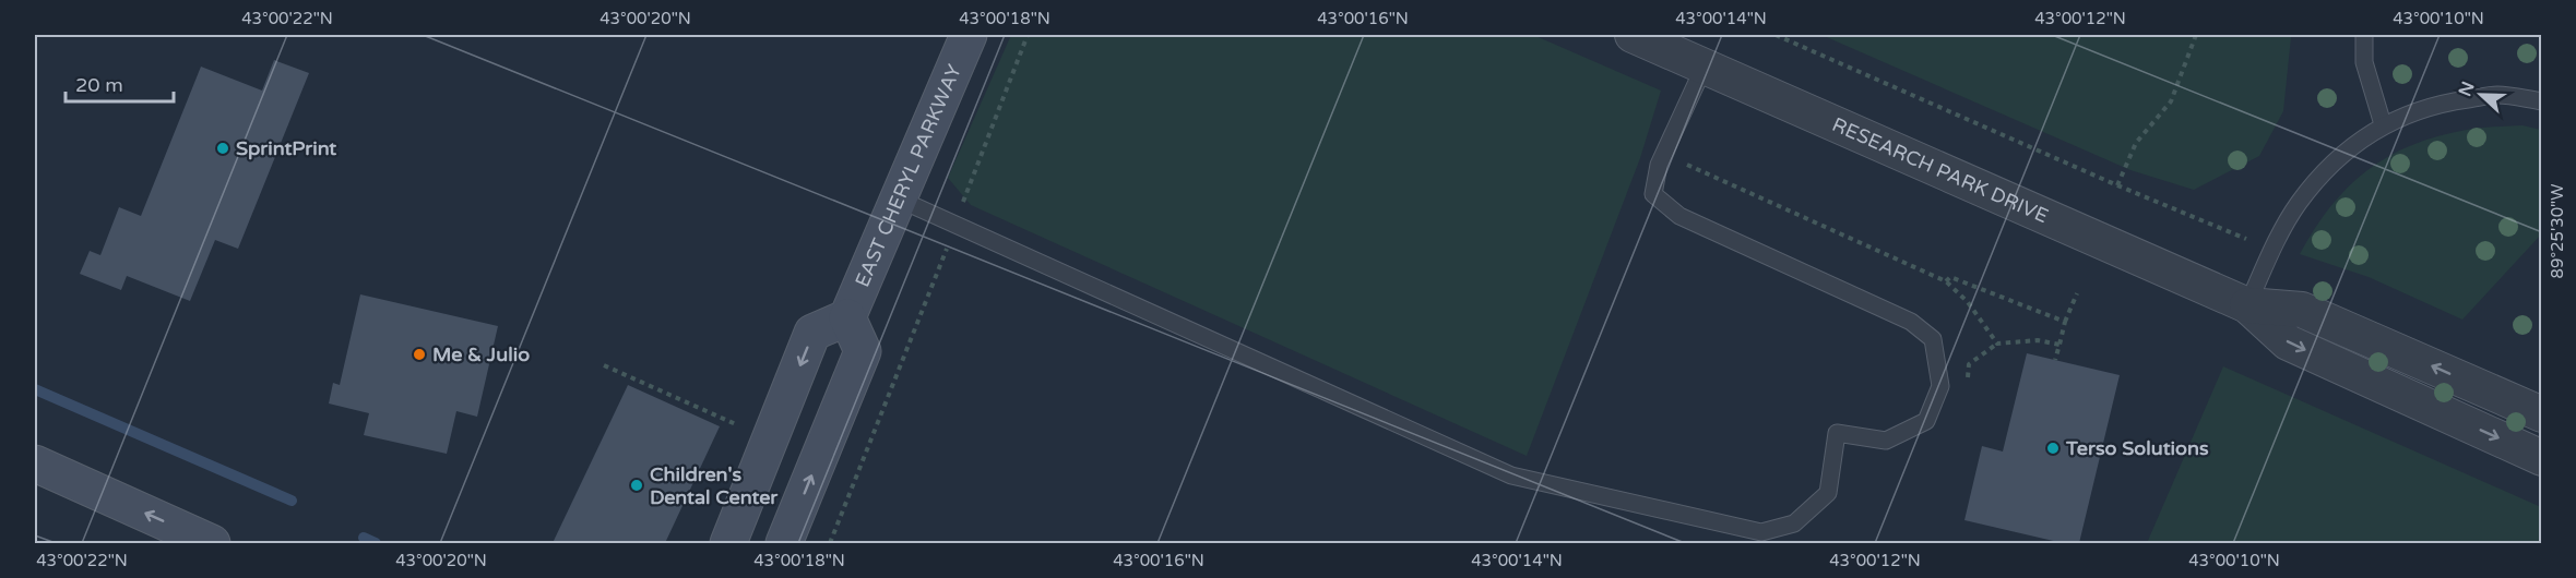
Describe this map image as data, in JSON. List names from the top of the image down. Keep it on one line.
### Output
{"streets":{"street":["RESEARCH PARK DRIVE","EAST CHERYL PARKWAY"]},"places":["SprintPrint","Me & Julio","Terso Solutions","Children's Dental Center"],"scale_bar":"20 m","north":"left","coordinates":["43°00'22\"N","43°00'20\"N","43°00'18\"N","43°00'16\"N","43°00'14\"N","43°00'12\"N","43°00'10\"N","89°25'30\"W"]}
